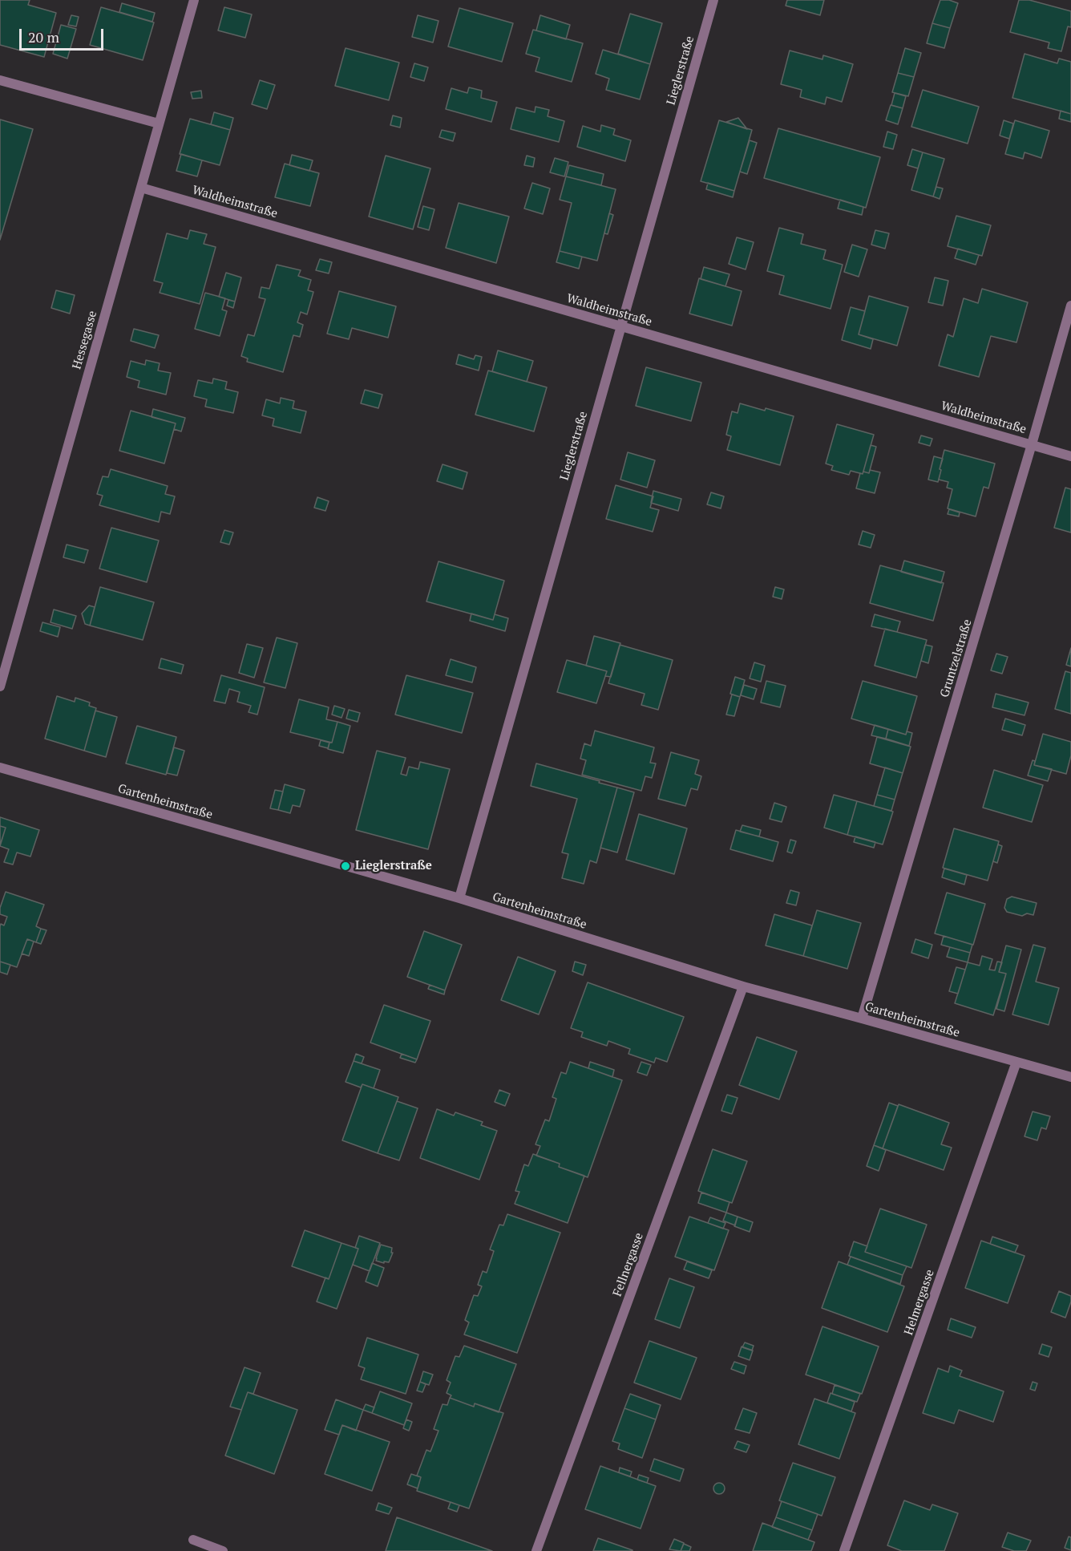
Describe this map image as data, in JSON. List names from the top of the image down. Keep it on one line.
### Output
{"streets":{"street":["Lieglerstraße","Waldheimstraße","Hessegasse","Gruntzelstraße","Gartenheimstraße","Fellnergasse","Helmergasse"]},"crossings":[["Lieglerstraße","Waldheimstraße"],["Lieglerstraße","Gartenheimstraße"],["Waldheimstraße","Hessegasse"],["Waldheimstraße","Gruntzelstraße"],["Gruntzelstraße","Gartenheimstraße"],["Gartenheimstraße","Fellnergasse"],["Gartenheimstraße","Helmergasse"]],"places":["Lieglerstraße"],"scale_bar":"20 m"}
